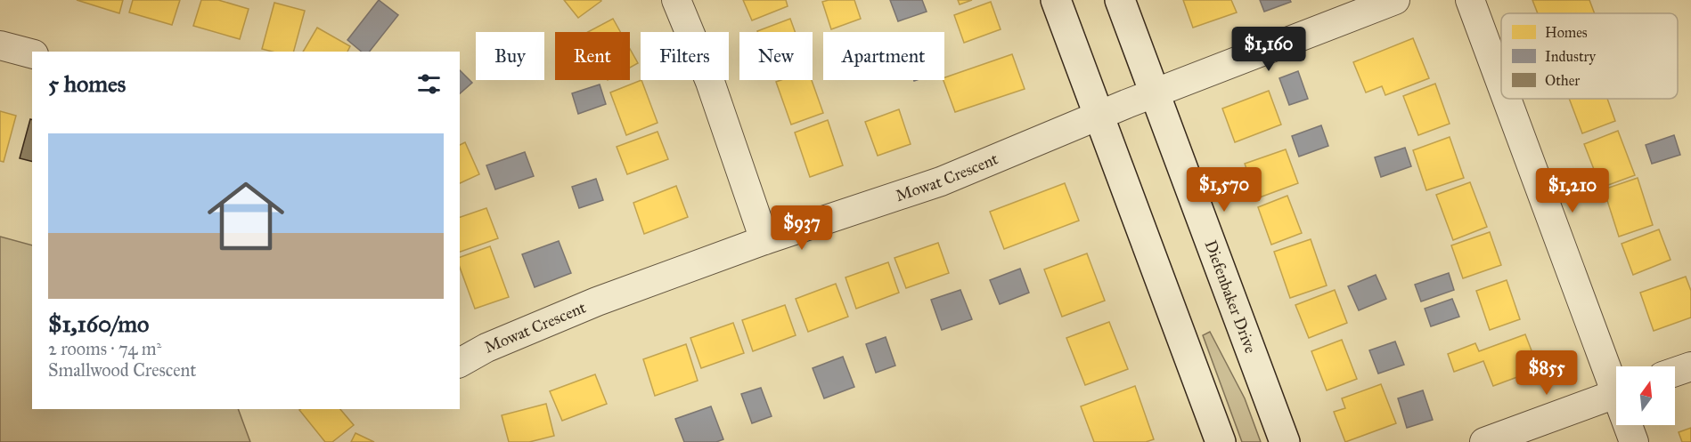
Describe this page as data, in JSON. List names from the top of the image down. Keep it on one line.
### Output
{"streets":{"street":["Mowat Crescent","Diefenbaker Drive"]},"crossings":[["Mowat Crescent","Diefenbaker Drive"]],"legend":["Homes","Industry","Other"],"north":"top","page":{"price":["$1,160","$1,570","$1,210","$937","$855"],"chip":["Buy","Rent","Filters","New","Apartment"],"heading":"5 homes","list":[{"name":"$1,160/mo","note":"2 rooms · 74 m² · Smallwood Crescent"}]}}
